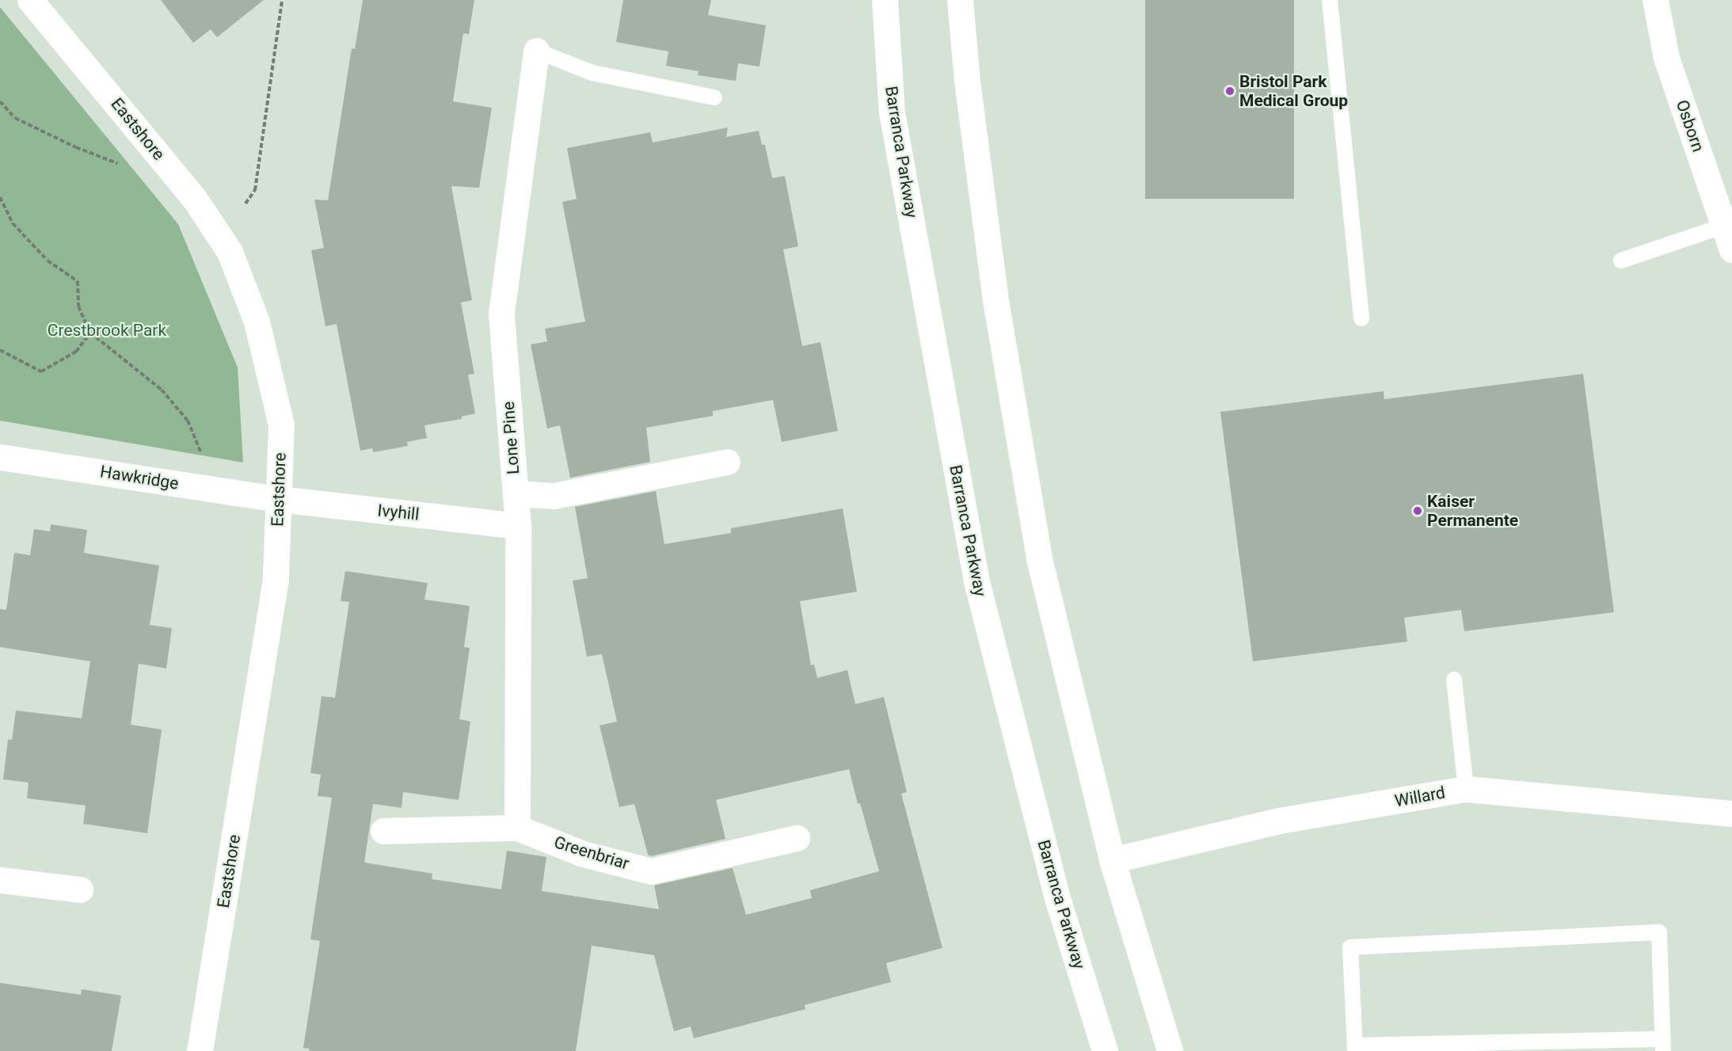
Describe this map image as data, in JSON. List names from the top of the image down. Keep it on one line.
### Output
{"streets":{"street":["Osborn","Eastshore","Barranca Parkway","Lone Pine","Hawkridge","Ivyhill","Willard","Greenbriar"]},"crossings":[["Eastshore","Hawkridge"],["Eastshore","Ivyhill"],["Lone Pine","Ivyhill"],["Lone Pine","Greenbriar"],["Hawkridge","Ivyhill"]],"parks":["Crestbrook Park"],"places":["Bristol Park Medical Group","Kaiser Permanente"]}
